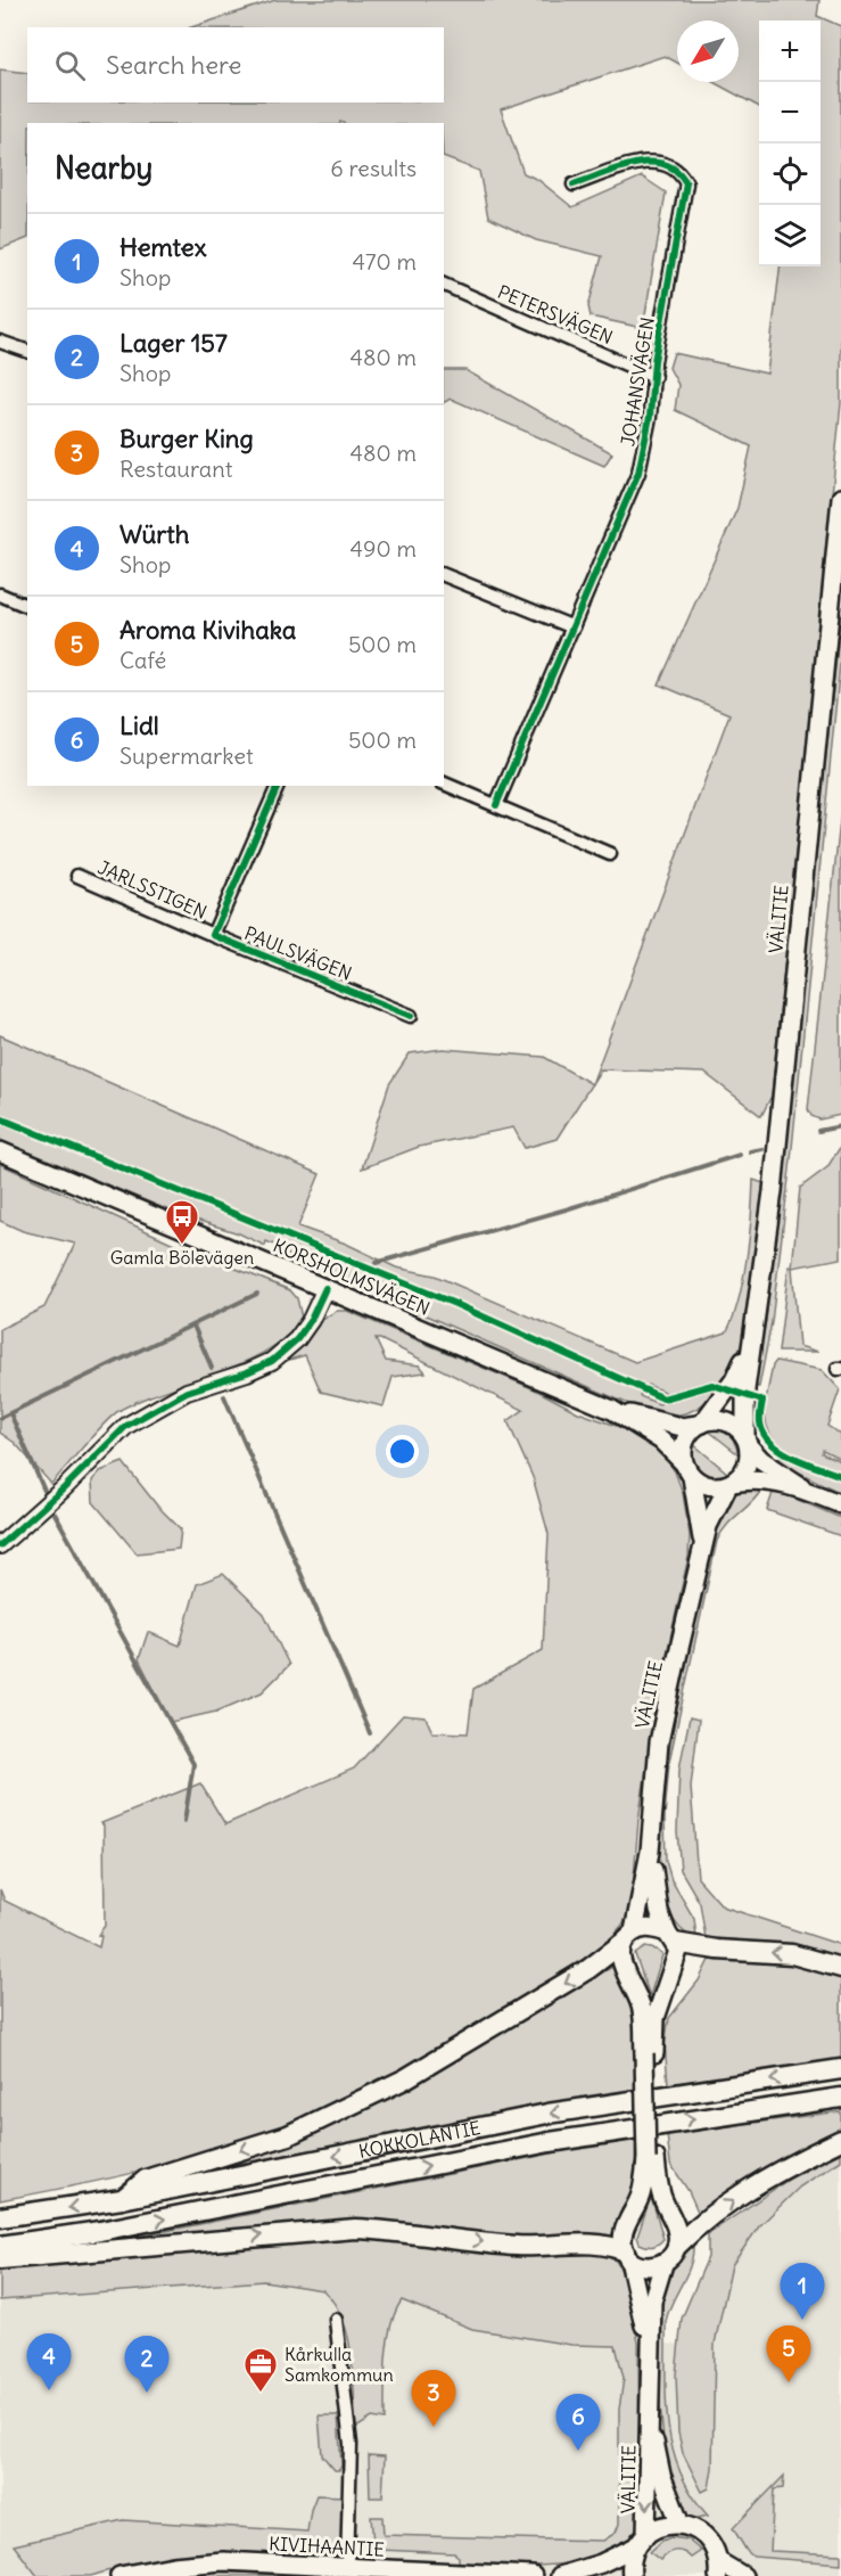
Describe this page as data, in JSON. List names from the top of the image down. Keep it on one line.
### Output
{"streets":{"highway":["KOKKOLANTIE"],"main road":["VÄLITIE","KORSHOLMSVÄGEN","KIVIHAANTIE"],"street":["PETERSVÄGEN","JOHANSVÄGEN","JARLSSTIGEN","PAULSVÄGEN"]},"crossings":[["PETERSVÄGEN","JOHANSVÄGEN"],["JARLSSTIGEN","PAULSVÄGEN"],["VÄLITIE","KORSHOLMSVÄGEN"]],"places":{"bus stop":["Gamla Bölevägen"],"office":["Kårkulla Samkommun"]},"north":"bottom left","page":{"map_buttons":["+","−"],"search":"Search here","heading":["Nearby","6 results"],"list":[{"mark":"1","name":"Hemtex","note":"Shop","value":"470 m"},{"mark":"2","name":"Lager 157","note":"Shop","value":"480 m"},{"mark":"3","name":"Burger King","note":"Restaurant","value":"480 m"},{"mark":"4","name":"Würth","note":"Shop","value":"490 m"},{"mark":"5","name":"Aroma Kivihaka","note":"Café","value":"500 m"},{"mark":"6","name":"Lidl","note":"Supermarket","value":"500 m"}],"pins":["1","5","4","2","3","6"]}}
